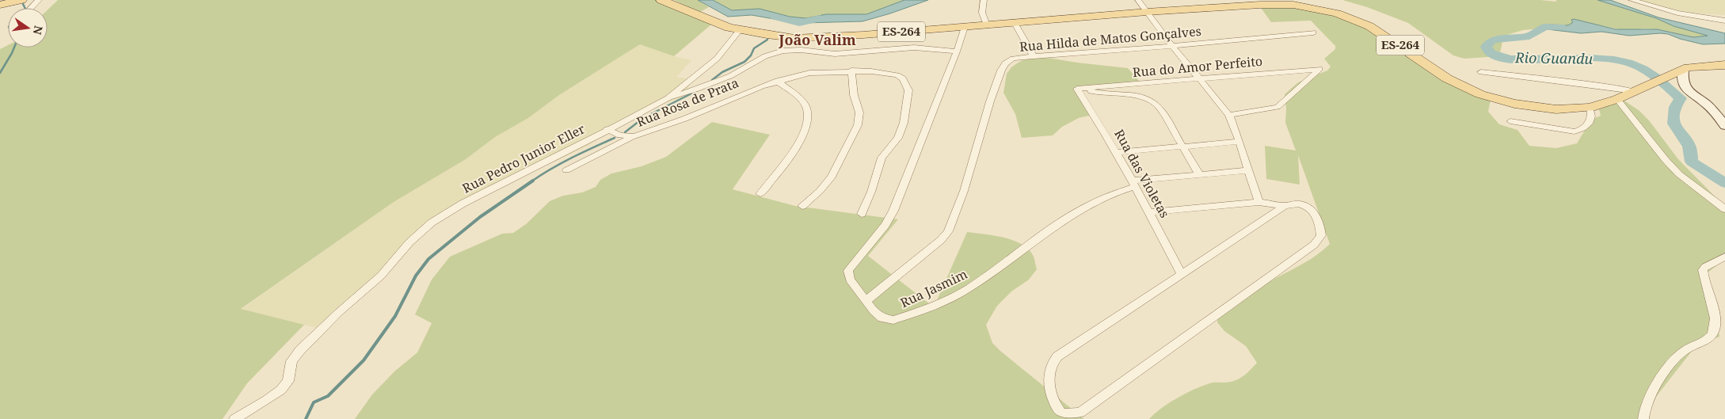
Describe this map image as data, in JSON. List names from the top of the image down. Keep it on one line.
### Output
{"streets":{"main road":["ES-264"],"street":["Rua Hilda de Matos Gonçalves","Rua do Amor Perfeito","Rua Rosa de Prata","Rua Pedro Junior Eller","Rua das Violetas","Rua Jasmim"]},"crossings":[["ES-264","Rua Pedro Junior Eller"],["ES-264","Rua Jasmim"],["Rua Hilda de Matos Gonçalves","Rua Jasmim"],["Rua do Amor Perfeito","Rua das Violetas"],["Rua Rosa de Prata","Rua Pedro Junior Eller"],["Rua Rosa de Prata","Rua Jasmim"],["Rua das Violetas","Rua Jasmim"]],"districts":["João Valim"],"water":["Rio Guandu"],"north":"right"}
